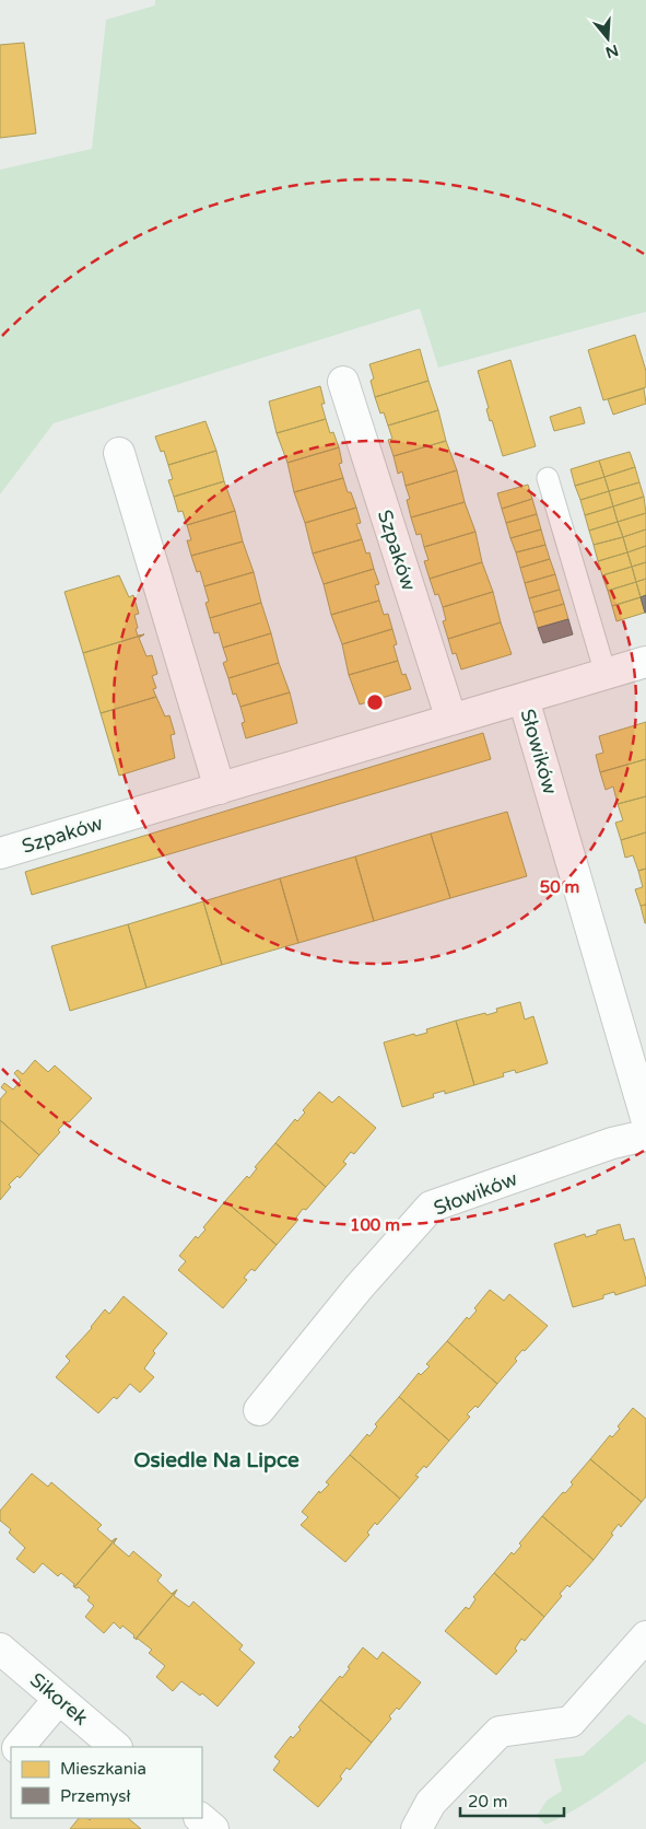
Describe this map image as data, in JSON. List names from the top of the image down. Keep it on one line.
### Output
{"streets":{"street":["Szpaków","Słowików","Sikorek"]},"crossings":[["Szpaków","Słowików"]],"districts":["Osiedle Na Lipce"],"legend":["Mieszkania","Przemysł"],"scale_bar":"20 m","north":"bottom","rings":["50 m","100 m"]}
